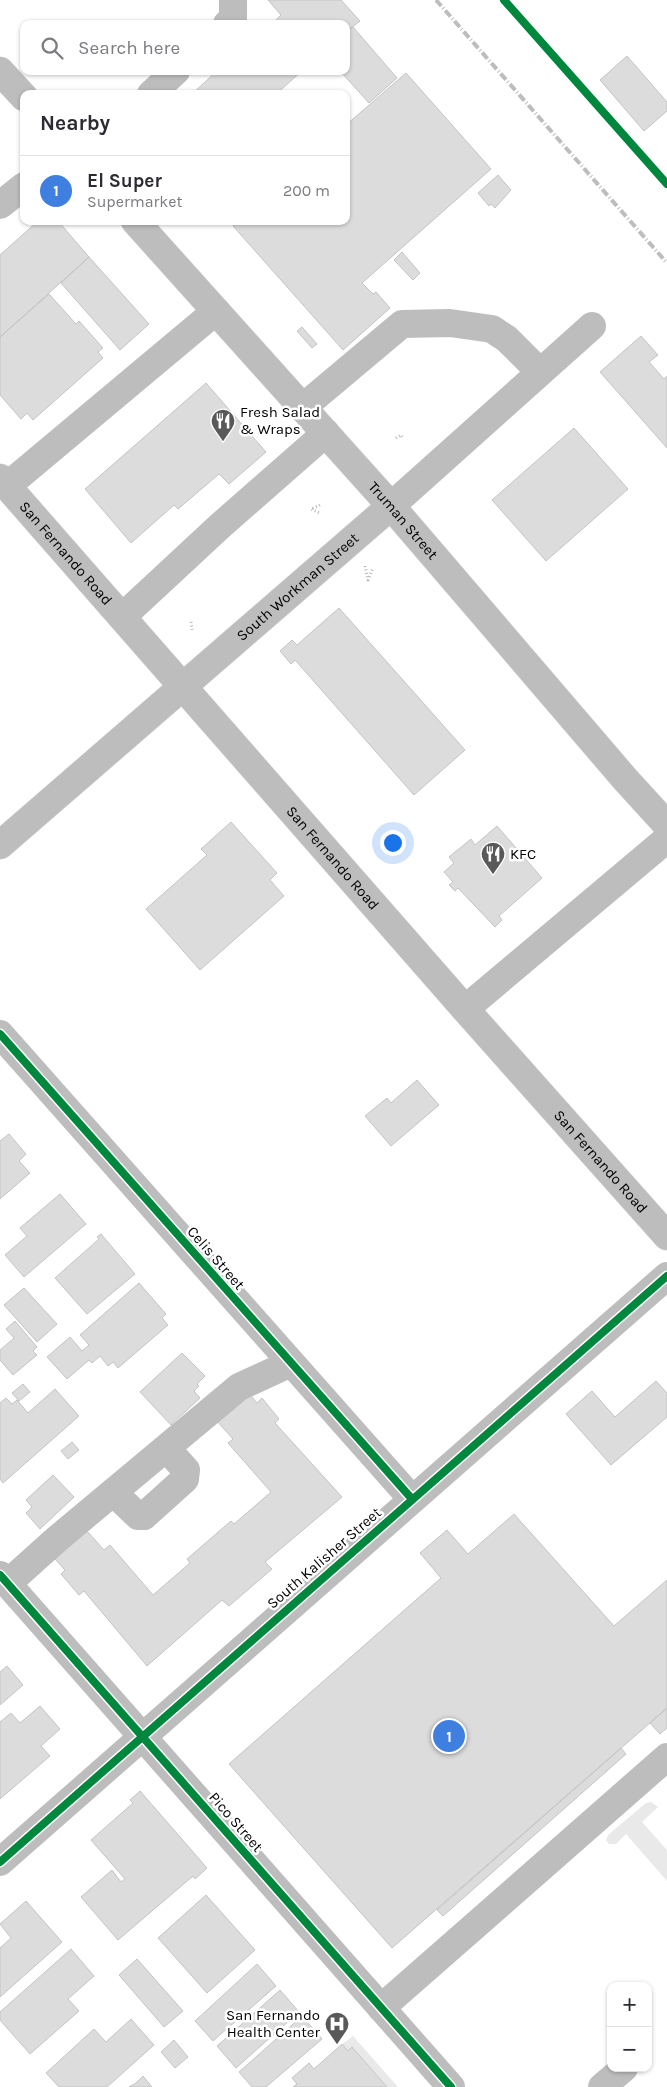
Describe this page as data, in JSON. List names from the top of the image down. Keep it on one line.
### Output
{"streets":{"street":["Truman Street","San Fernando Road","South Workman Street","Celis Street","South Kalisher Street","Pico Street"]},"crossings":[["Truman Street","South Workman Street"],["San Fernando Road","South Workman Street"],["Celis Street","South Kalisher Street"],["South Kalisher Street","Pico Street"]],"places":{"restaurant":["Fresh Salad & Wraps","KFC"],"hospital":["San Fernando Health Center"]},"page":{"search":"Search here","heading":"Nearby","list":[{"mark":"1","name":"El Super","note":"Supermarket","value":"200 m"}],"pins":"1","map_buttons":["+","−"]}}
